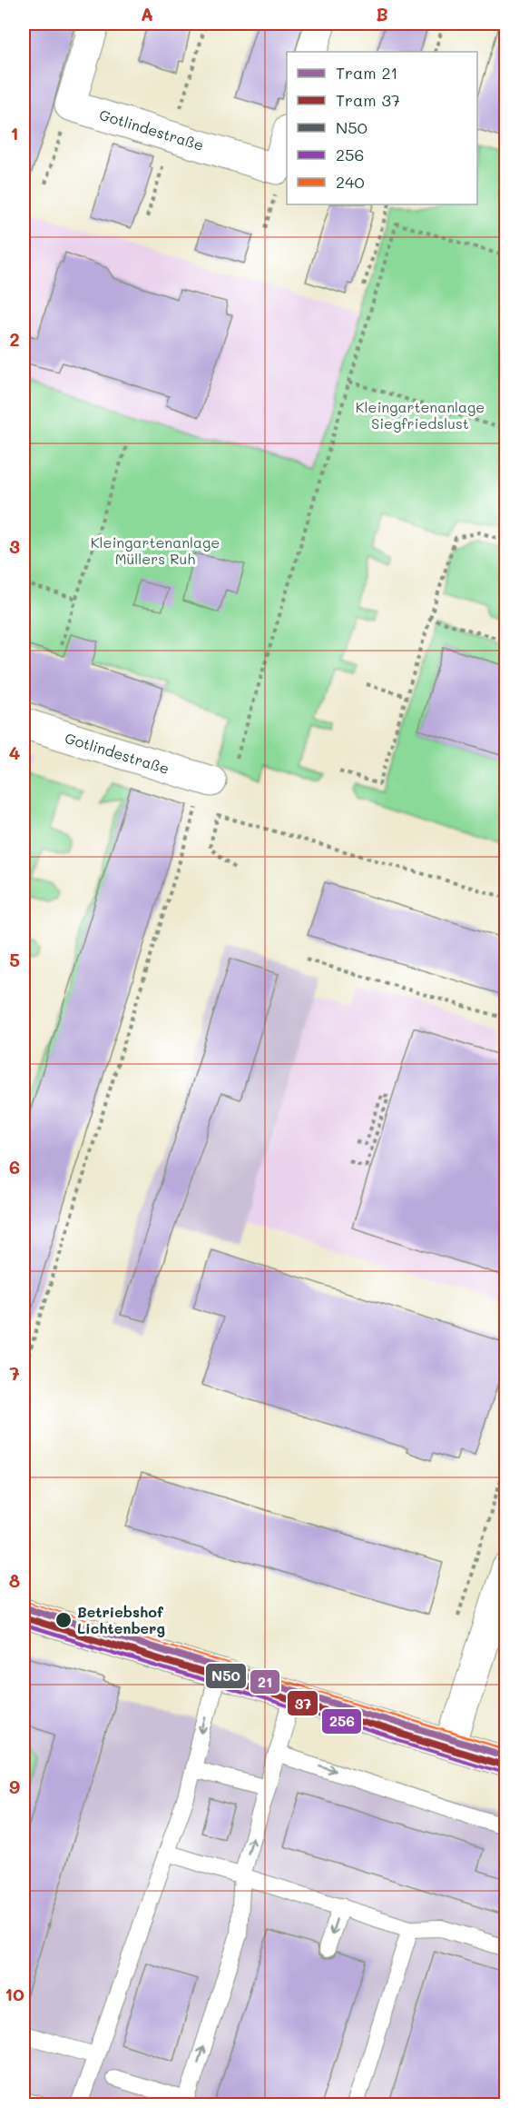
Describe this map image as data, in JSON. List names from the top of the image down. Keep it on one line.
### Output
{"streets":{"street":["Gotlindestraße"]},"parks":["Kleingartenanlage Siegfriedslust","Kleingartenanlage Müllers Ruh"],"places":["Betriebshof Lichtenberg"],"lines":["transit line 240","tram line 21","transit line N50","tram line 37","transit line 256"],"legend":["Tram 21","Tram 37","N50","256","240"],"grid":{"columns":["A","B"],"rows":["1","2","3","4","5","6","7","8","9","10"]}}
